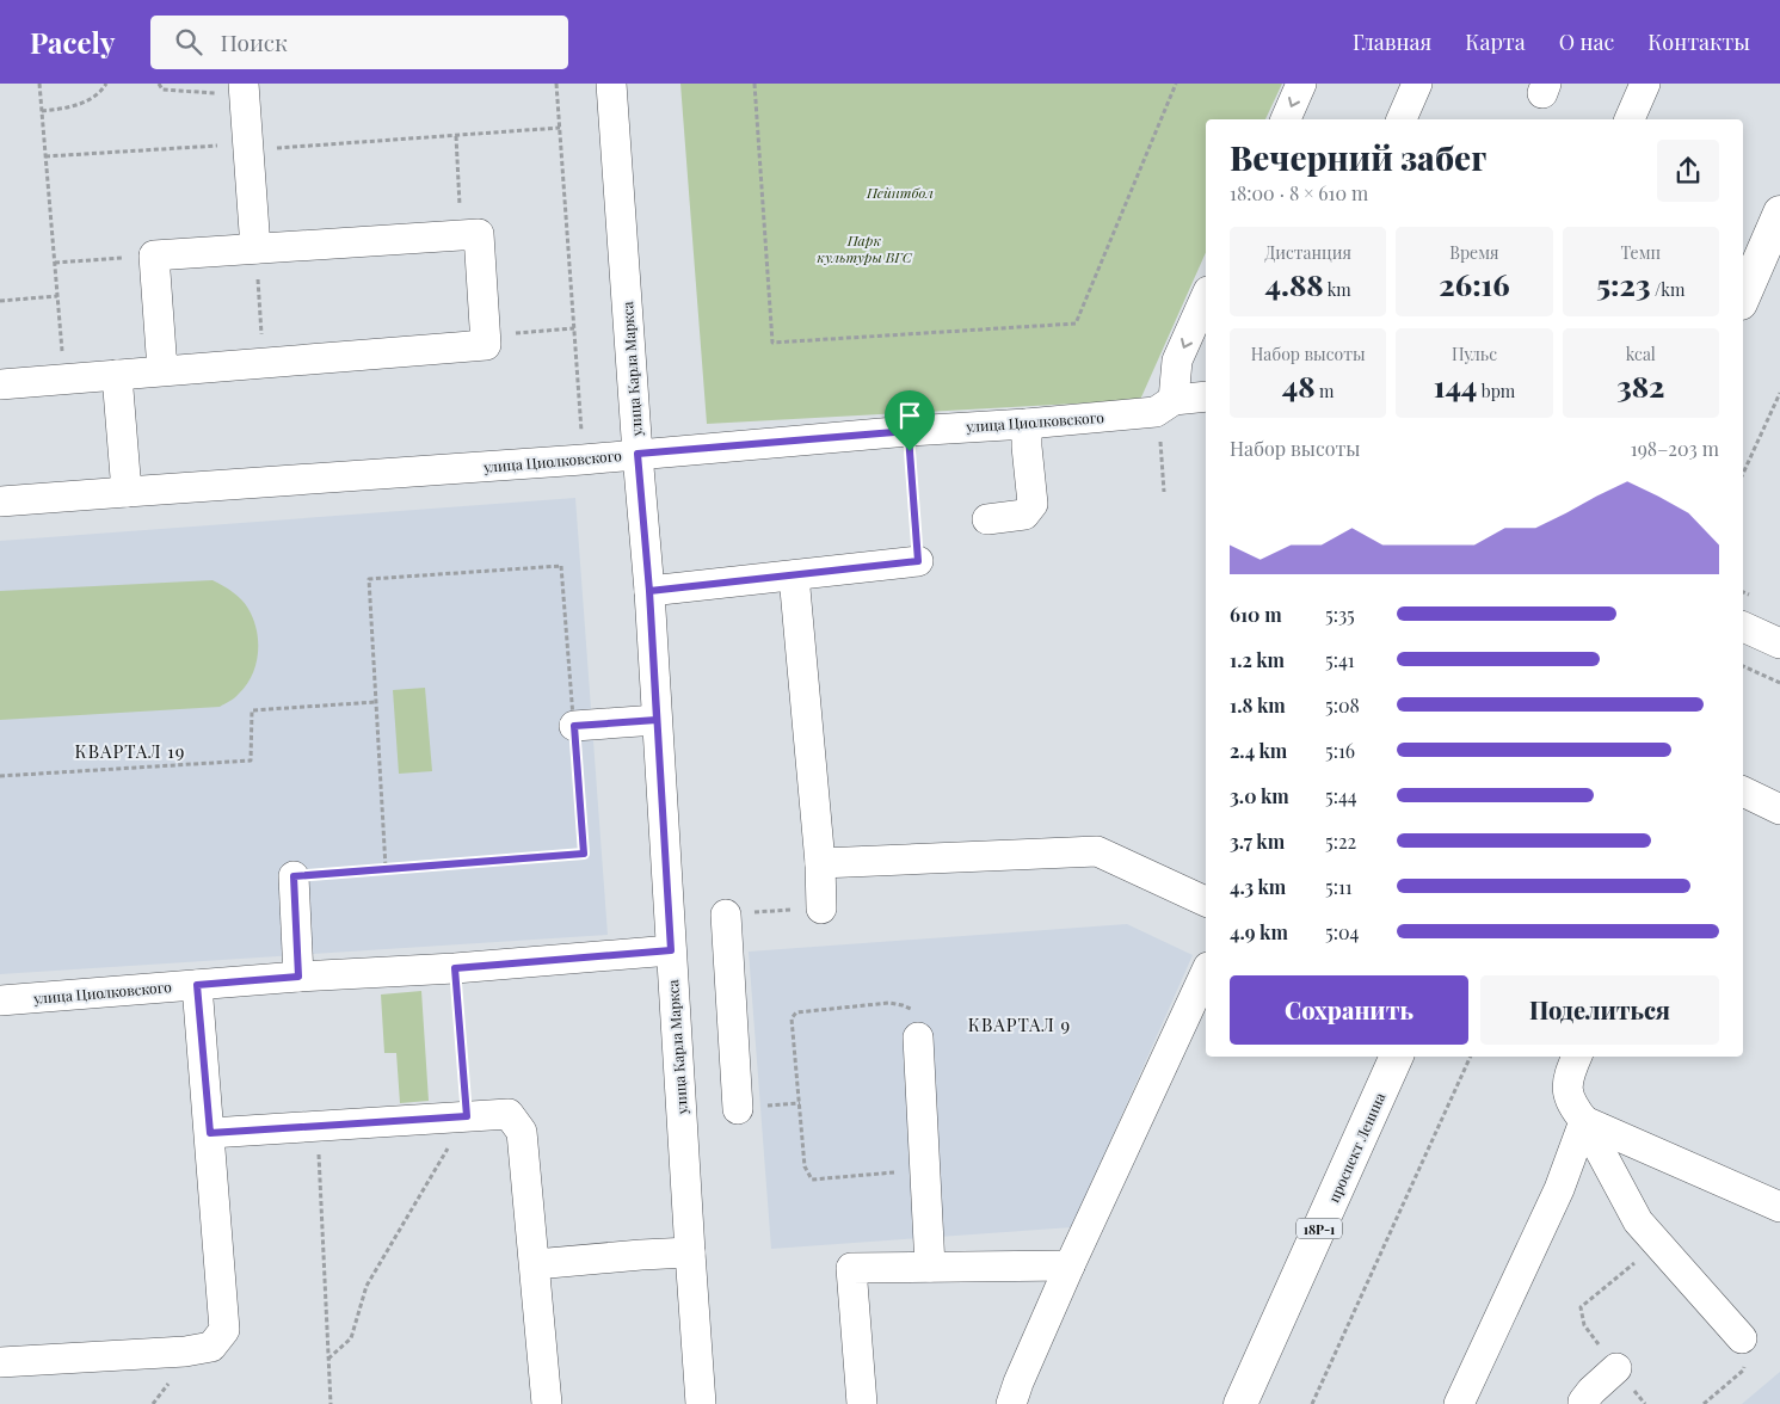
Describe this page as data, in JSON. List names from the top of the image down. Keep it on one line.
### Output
{"streets":{"main road":["проспект Ленина","18Р-1"],"street":["улица Карла Маркса","улица Циолковского"]},"crossings":[["улица Карла Маркса","улица Циолковского"]],"districts":["КВАРТАЛ 19","КВАРТАЛ 9"],"parks":["Пейнтбол","Парк культуры ВГС"],"page":{"header":"Pacely","search":"Поиск","nav":["Главная","Карта","О нас","Контакты"],"heading":["Вечерний забег","18:00 · 8 × 610 m"],"stats":[["Дистанция","4.88 km"],["Время","26:16"],["Темп","5:23 /km"],["Набор высоты","48 m"],["Пульс","144 bpm"],["kcal","382"]],"chart":["Набор высоты","198–203 m"],"list":[{"name":"610 m","note":"5:35"},{"name":"1.2 km","note":"5:41"},{"name":"1.8 km","note":"5:08"},{"name":"2.4 km","note":"5:16"},{"name":"3.0 km","note":"5:44"},{"name":"3.7 km","note":"5:22"},{"name":"4.3 km","note":"5:11"},{"name":"4.9 km","note":"5:04"}],"buttons":["Сохранить","Поделиться"]}}
